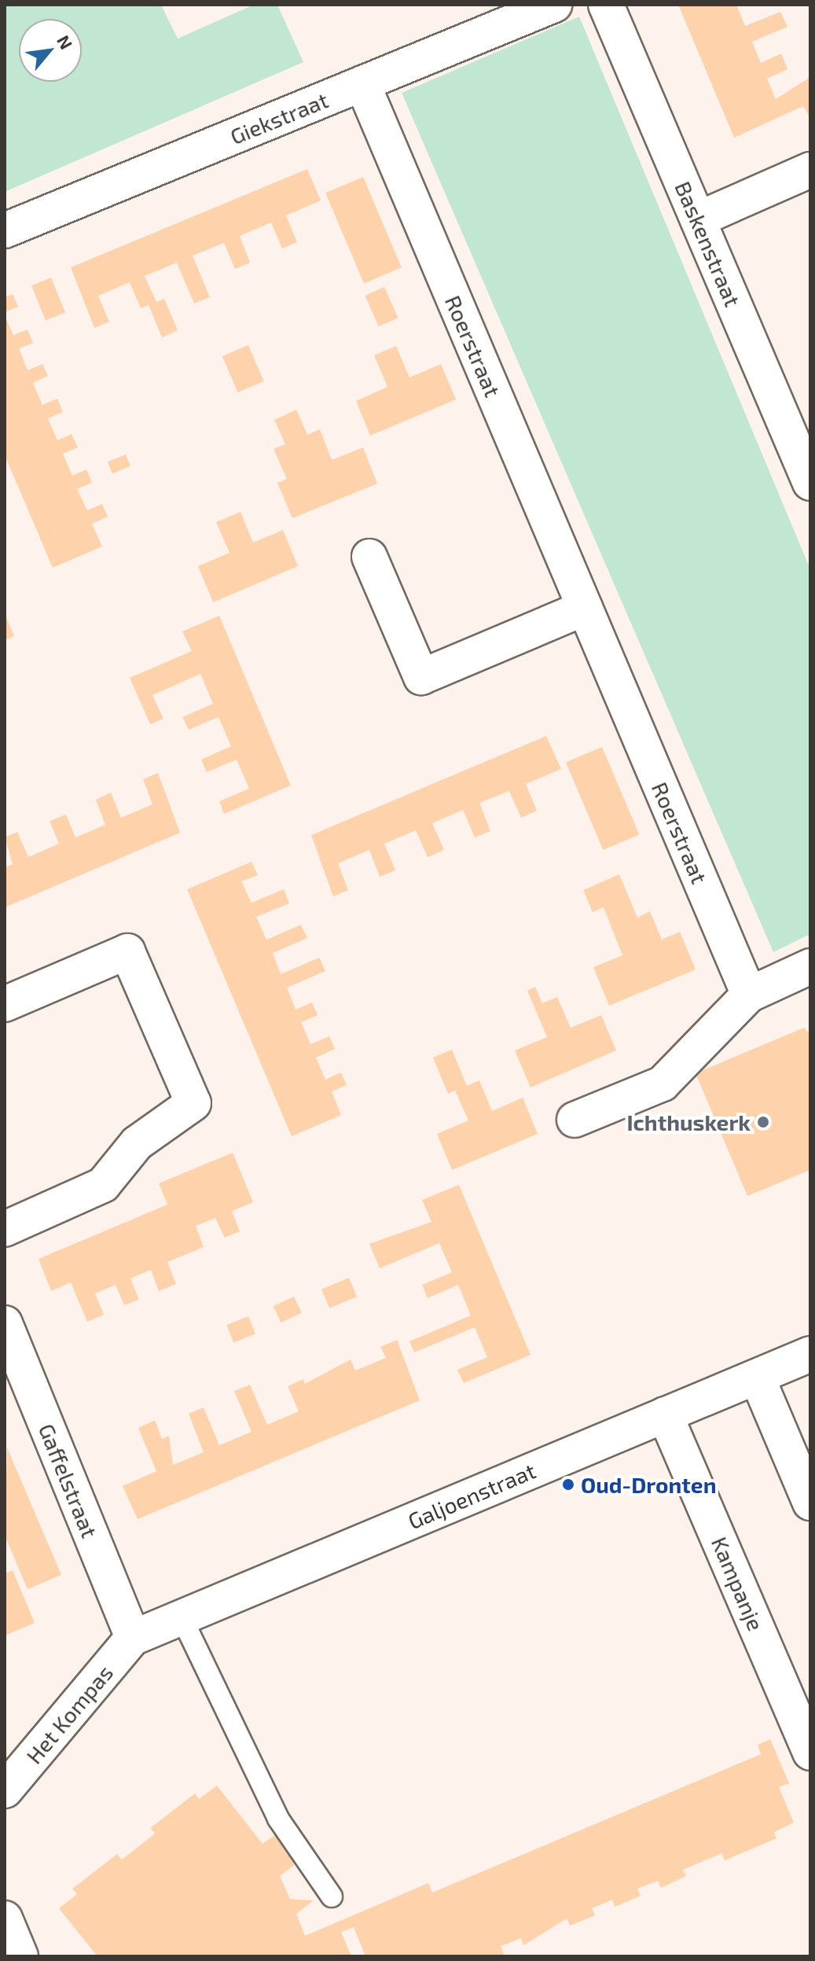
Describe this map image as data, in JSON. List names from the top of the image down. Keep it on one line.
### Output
{"streets":{"street":["Giekstraat","Baskenstraat","Roerstraat","Gaffelstraat","Galjoenstraat","Kampanje","Het Kompas"]},"crossings":[["Giekstraat","Roerstraat"],["Gaffelstraat","Galjoenstraat"],["Gaffelstraat","Het Kompas"],["Galjoenstraat","Kampanje"],["Galjoenstraat","Het Kompas"]],"places":["Ichthuskerk","Oud-Dronten"],"north":"top right"}
